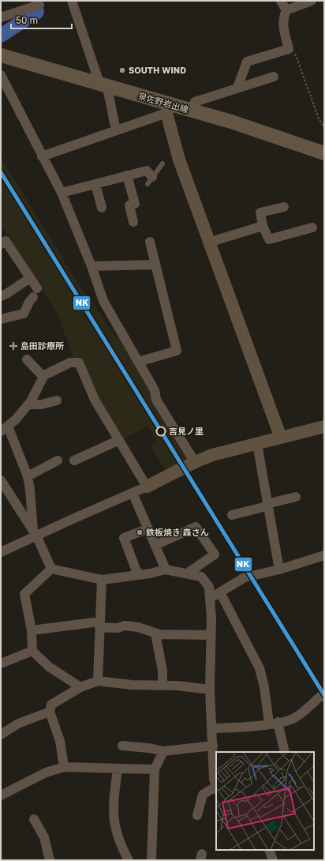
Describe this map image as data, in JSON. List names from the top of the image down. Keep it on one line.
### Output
{"streets":{"main road":["泉佐野岩出線"]},"places":{"other":["SOUTH WIND","吉見ノ里","鉄板焼き 森さん"],"health":["島田診療所"]},"lines":["transit line NK"],"scale_bar":"50 m"}
